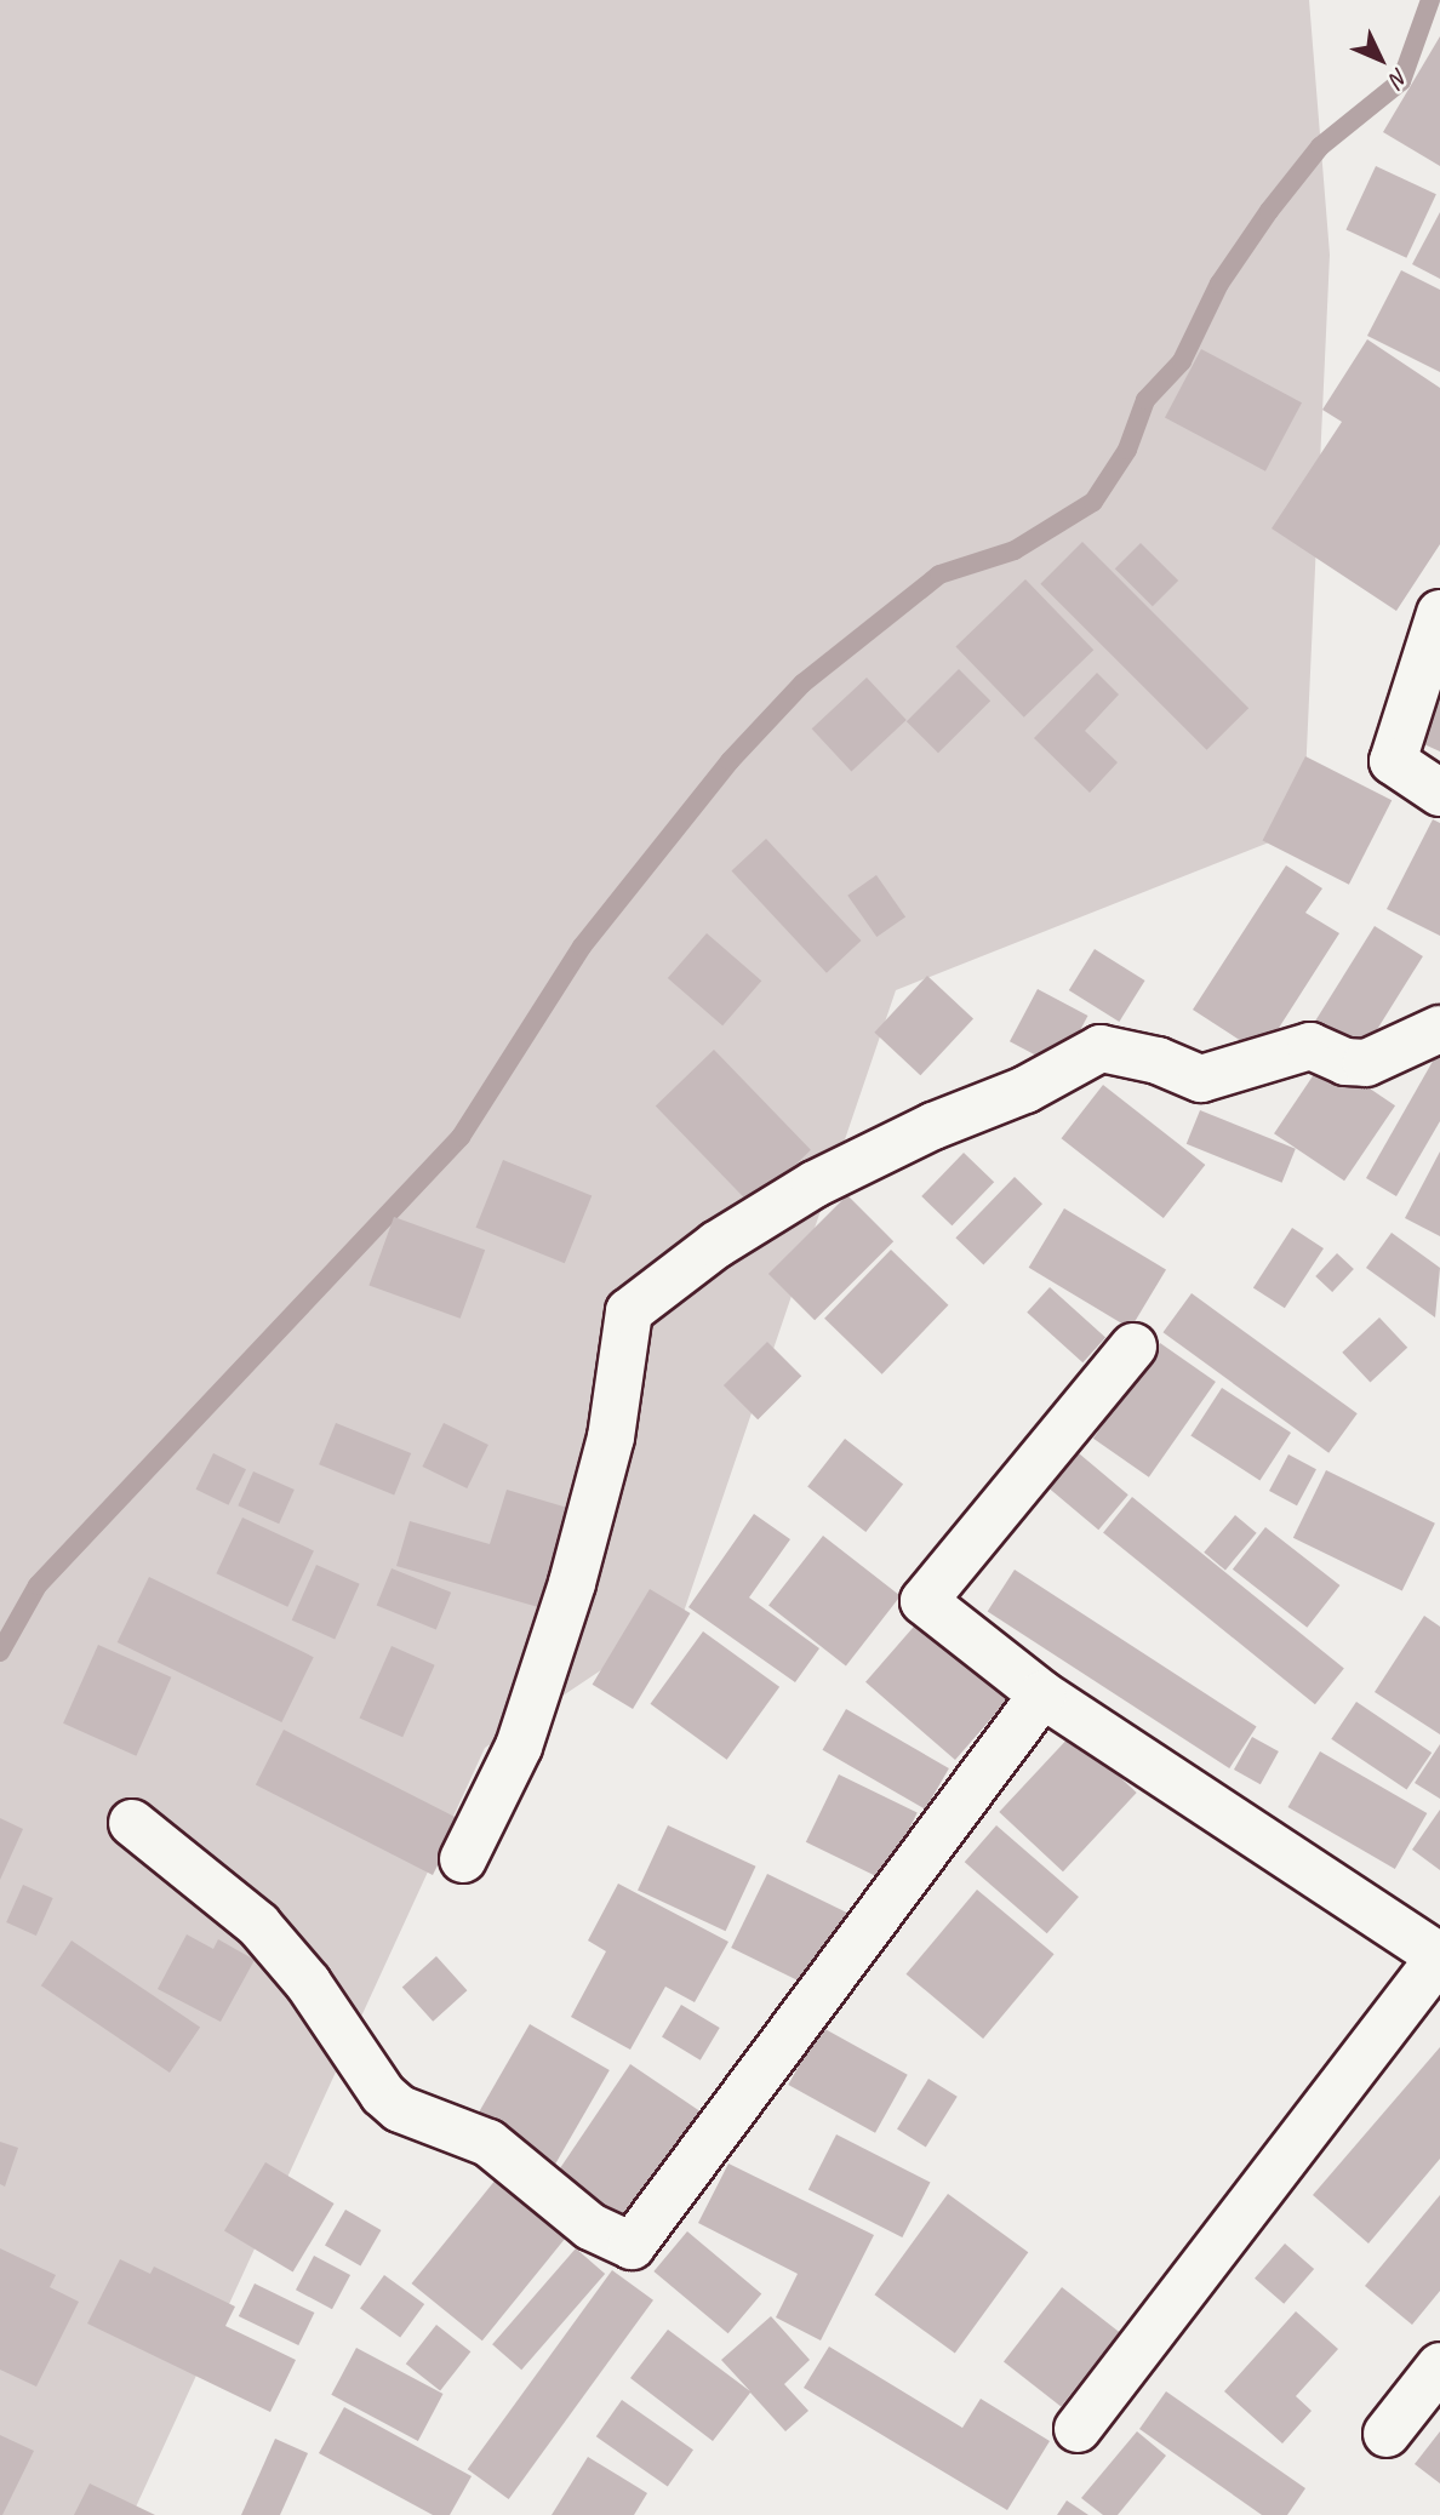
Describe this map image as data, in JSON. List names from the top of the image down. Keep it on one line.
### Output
{"north":"bottom right"}
